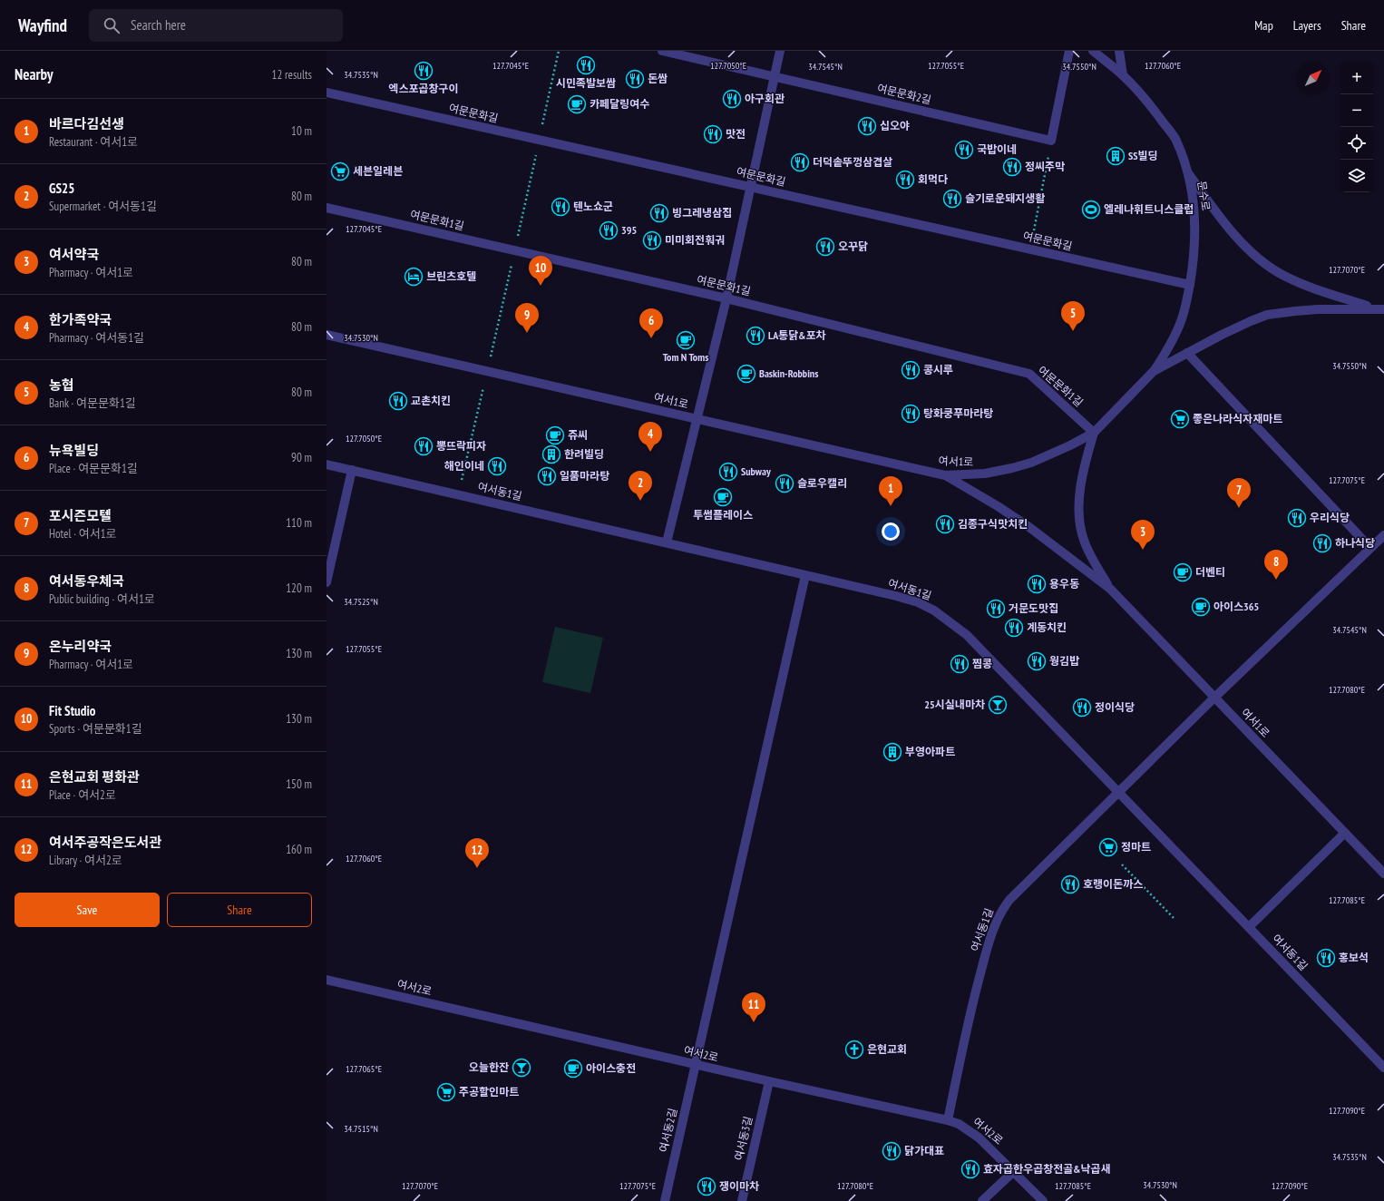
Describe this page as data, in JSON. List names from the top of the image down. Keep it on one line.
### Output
{"streets":{"street":["여문문화2길","여문문화길","문수로","여문문화1길","여서1로","여서동1길","여서2로","여서동2길","여서동3길"]},"crossings":[["여문문화길","문수로"],["여문문화1길","여서1로"],["여서1로","여서동1길"],["여서동1길","여서2로"],["여서동1길","여서동2길"],["여서2로","여서동2길"],["여서2로","여서동3길"]],"places":{"restaurant":["시민족발보쌈","엑스포곱창구이","돈쌈","아구회관","십오야","맛전","국밥이네","더덕솥뚜껑삼겹살","정씨주막","회먹다","슬기로운돼지생활","텐노쇼군","빙그레냉삼집","395","미미회전훠궈","오꾸닭","LA통닭&포차","콩시루","교촌치킨","탕화쿵푸마라탕","뽕뜨락피자","해인이네","Subway","일품마라탕","슬로우캘리","우리식당","김종구식맛치킨","하나식당","용우동","거문도맛집","계동치킨","웡김밥","찜콩","정이식당","호랭이돈까스","홍보석","닭가대표","효자곱한우곱창전골&낙곱새","쟁이마차"],"cafe":["카페달링여수","Tom N Toms","Baskin-Robbins","쥬씨","투썸플레이스","더벤티","아이스365","아이스충전"],"building":["SS빌딩","한려빌딩","부영아파트"],"supermarket":["세븐일레븐","좋은나라식자재마트","정마트","주공할인마트"],"sports":["엘레나휘트니스클럽"],"hotel":["브린츠호텔"],"bar":["25시실내마차","오늘한잔"],"church":["은현교회"]},"north":"top right","page":{"header":"Wayfind","search":"Search here","nav":["Map","Layers","Share"],"heading":["Nearby","12 results"],"map_buttons":["+","−"],"list":[{"mark":"1","name":"바르다김선생","note":"Restaurant · 여서1로","value":"10 m"},{"mark":"2","name":"GS25","note":"Supermarket · 여서동1길","value":"80 m"},{"mark":"3","name":"여서약국","note":"Pharmacy · 여서1로","value":"80 m"},{"mark":"4","name":"한가족약국","note":"Pharmacy · 여서동1길","value":"80 m"},{"mark":"5","name":"농협","note":"Bank · 여문문화1길","value":"80 m"},{"mark":"6","name":"뉴욕빌딩","note":"Place · 여문문화1길","value":"90 m"},{"mark":"7","name":"포시즌모텔","note":"Hotel · 여서1로","value":"110 m"},{"mark":"8","name":"여서동우체국","note":"Public building · 여서1로","value":"120 m"},{"mark":"9","name":"온누리약국","note":"Pharmacy · 여서1로","value":"130 m"},{"mark":"10","name":"Fit Studio","note":"Sports · 여문문화1길","value":"130 m"},{"mark":"11","name":"은현교회 평화관","note":"Place · 여서2로","value":"150 m"},{"mark":"12","name":"여서주공작은도서관","note":"Library · 여서2로","value":"160 m"}],"pins":["10","5","9","6","4","2","1","7","3","8","12","11"],"buttons":["Save","Share"]},"coordinates":["127.7045°E","127.7050°E","127.7055°E","127.7060°E","34.7545°N","34.7550°N","34.7535°N","127.7070°E","34.7530°N","127.7075°E","34.7525°N","127.7080°E","127.7085°E","127.7065°E","127.7090°E","34.7515°N"]}
